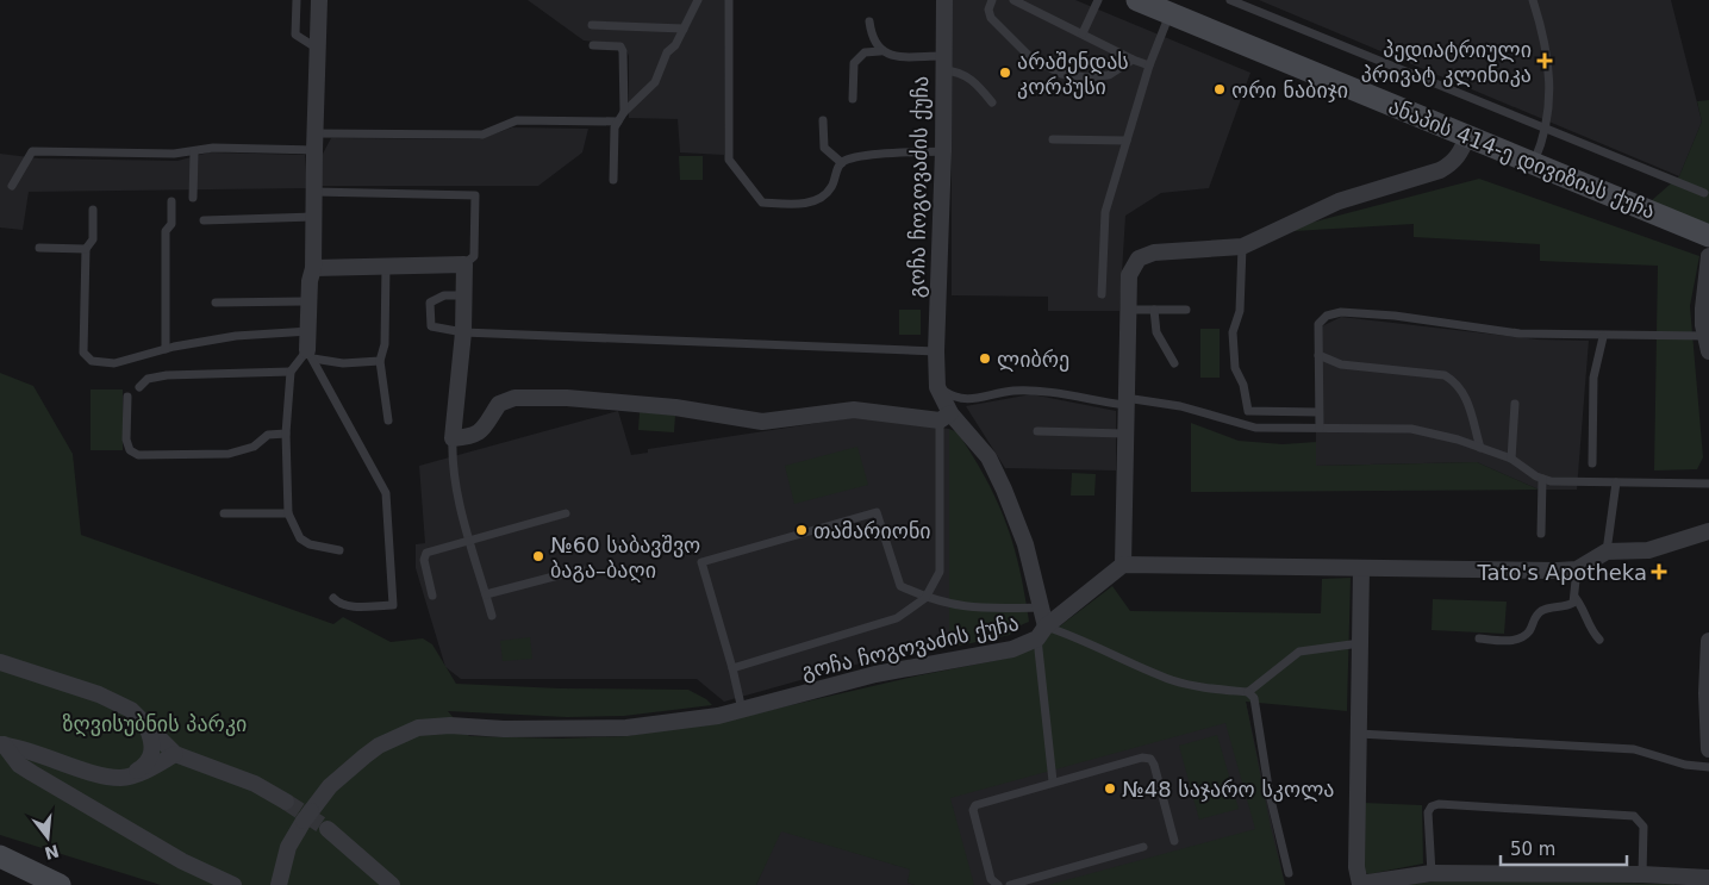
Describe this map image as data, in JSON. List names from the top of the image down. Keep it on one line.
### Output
{"streets":{"main road":["ანაპის 414-ე დივიზიას ქუჩა"],"street":["გოჩა ჩოგოვაძის ქუჩა"]},"parks":["ზღვისუბნის პარკი"],"places":{"health":["პედიატრიული პრივატ კლინიკა","Tato's Apotheka"],"other":["არაშენდას კორპუსი","ორი ნაბიჯი","ლიბრე","თამარიონი","№60 საბავშვო ბაგა–ბაღი","№48 საჯარო სკოლა"]},"scale_bar":"50 m","north":"bottom"}
